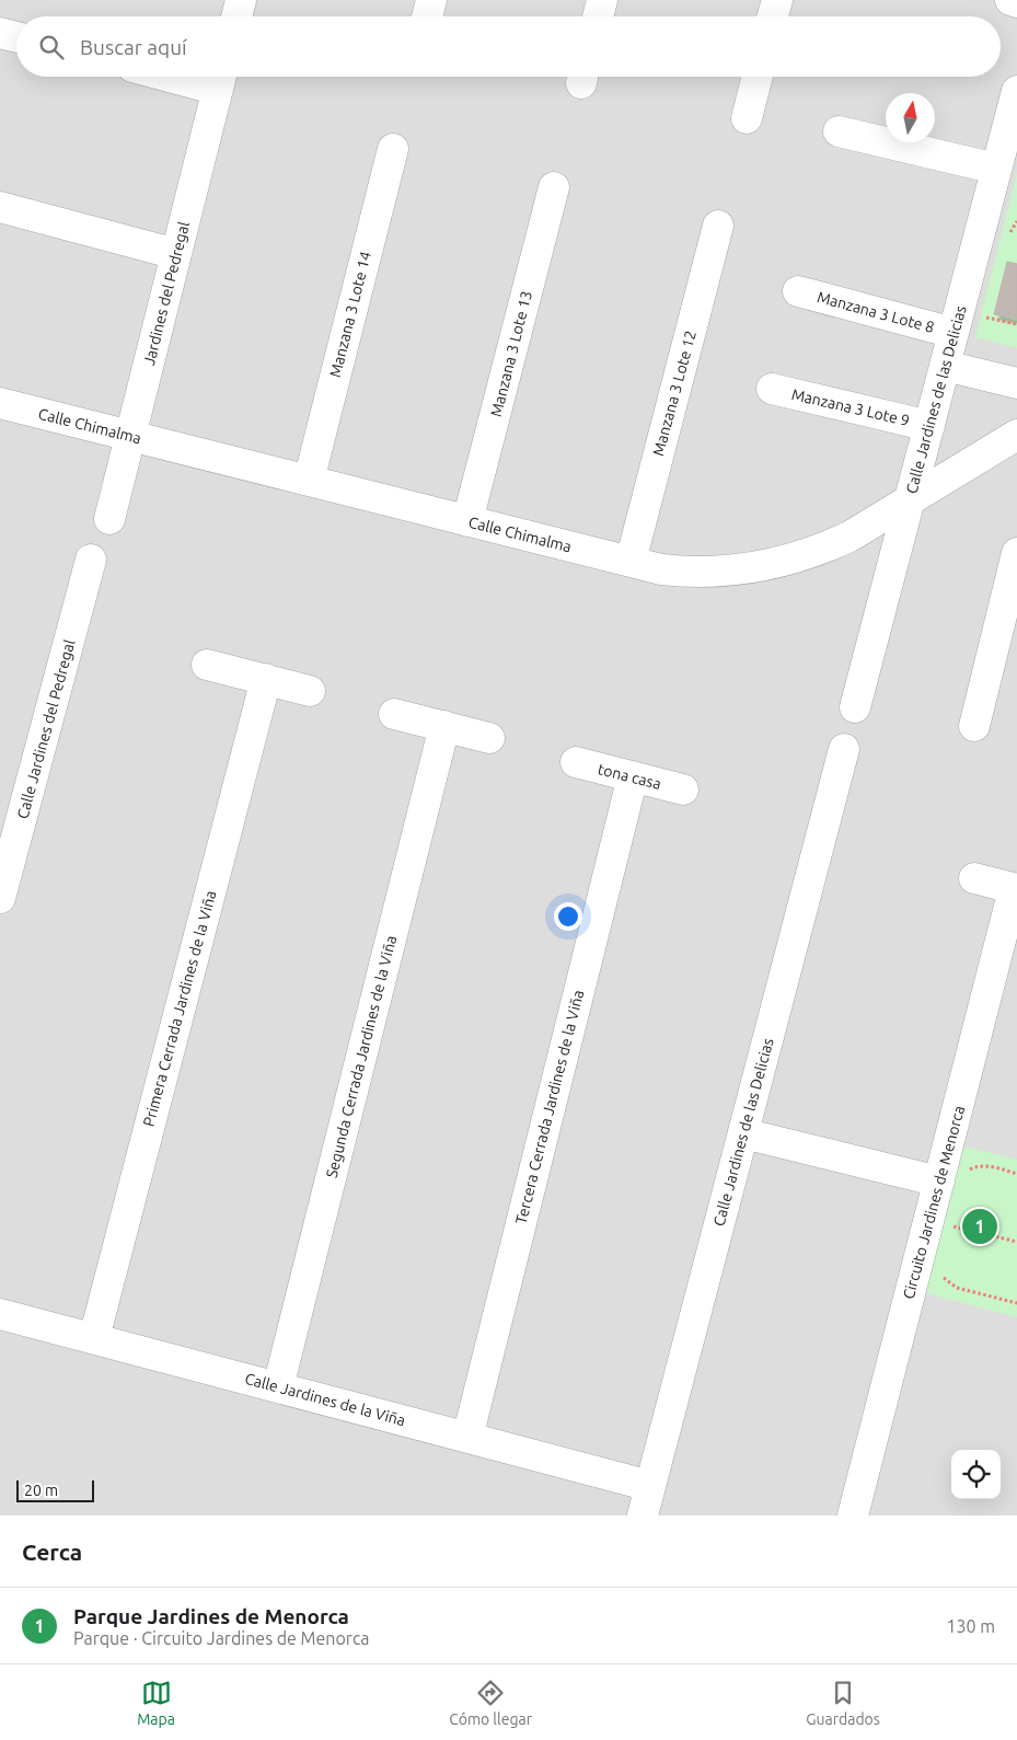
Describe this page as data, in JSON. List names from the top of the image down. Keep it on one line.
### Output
{"streets":{"street":["Jardines del Pedregal","Manzana 3 Lote 8","Manzana 3 Lote 14","Manzana 3 Lote 13","Manzana 3 Lote 12","Calle Jardines de las Delicias","Manzana 3 Lote 9","Calle Chimalma","Calle Jardines del Pedregal","tona casa","Primera Cerrada Jardines de la Viña","Segunda Cerrada Jardines de la Viña","Tercera Cerrada Jardines de la Viña","Circuito Jardines de Menorca","Calle Jardines de la Viña"]},"crossings":[["Jardines del Pedregal","Calle Chimalma"],["Manzana 3 Lote 8","Calle Jardines de las Delicias"],["Manzana 3 Lote 14","Calle Chimalma"],["Manzana 3 Lote 13","Calle Chimalma"],["Manzana 3 Lote 12","Calle Chimalma"],["Calle Jardines de las Delicias","Manzana 3 Lote 9"],["Calle Jardines de las Delicias","Calle Chimalma"],["Calle Jardines de las Delicias","Calle Jardines de la Viña"],["tona casa","Tercera Cerrada Jardines de la Viña"],["Primera Cerrada Jardines de la Viña","Calle Jardines de la Viña"],["Segunda Cerrada Jardines de la Viña","Calle Jardines de la Viña"],["Tercera Cerrada Jardines de la Viña","Calle Jardines de la Viña"]],"scale_bar":"20 m","north":"top","page":{"search":"Buscar aquí","pins":"1","scale":"20 m","heading":"Cerca","list":[{"mark":"1","name":"Parque Jardines de Menorca","note":"Parque · Circuito Jardines de Menorca","value":"130 m"}],"nav":["Mapa","Cómo llegar","Guardados"]}}
